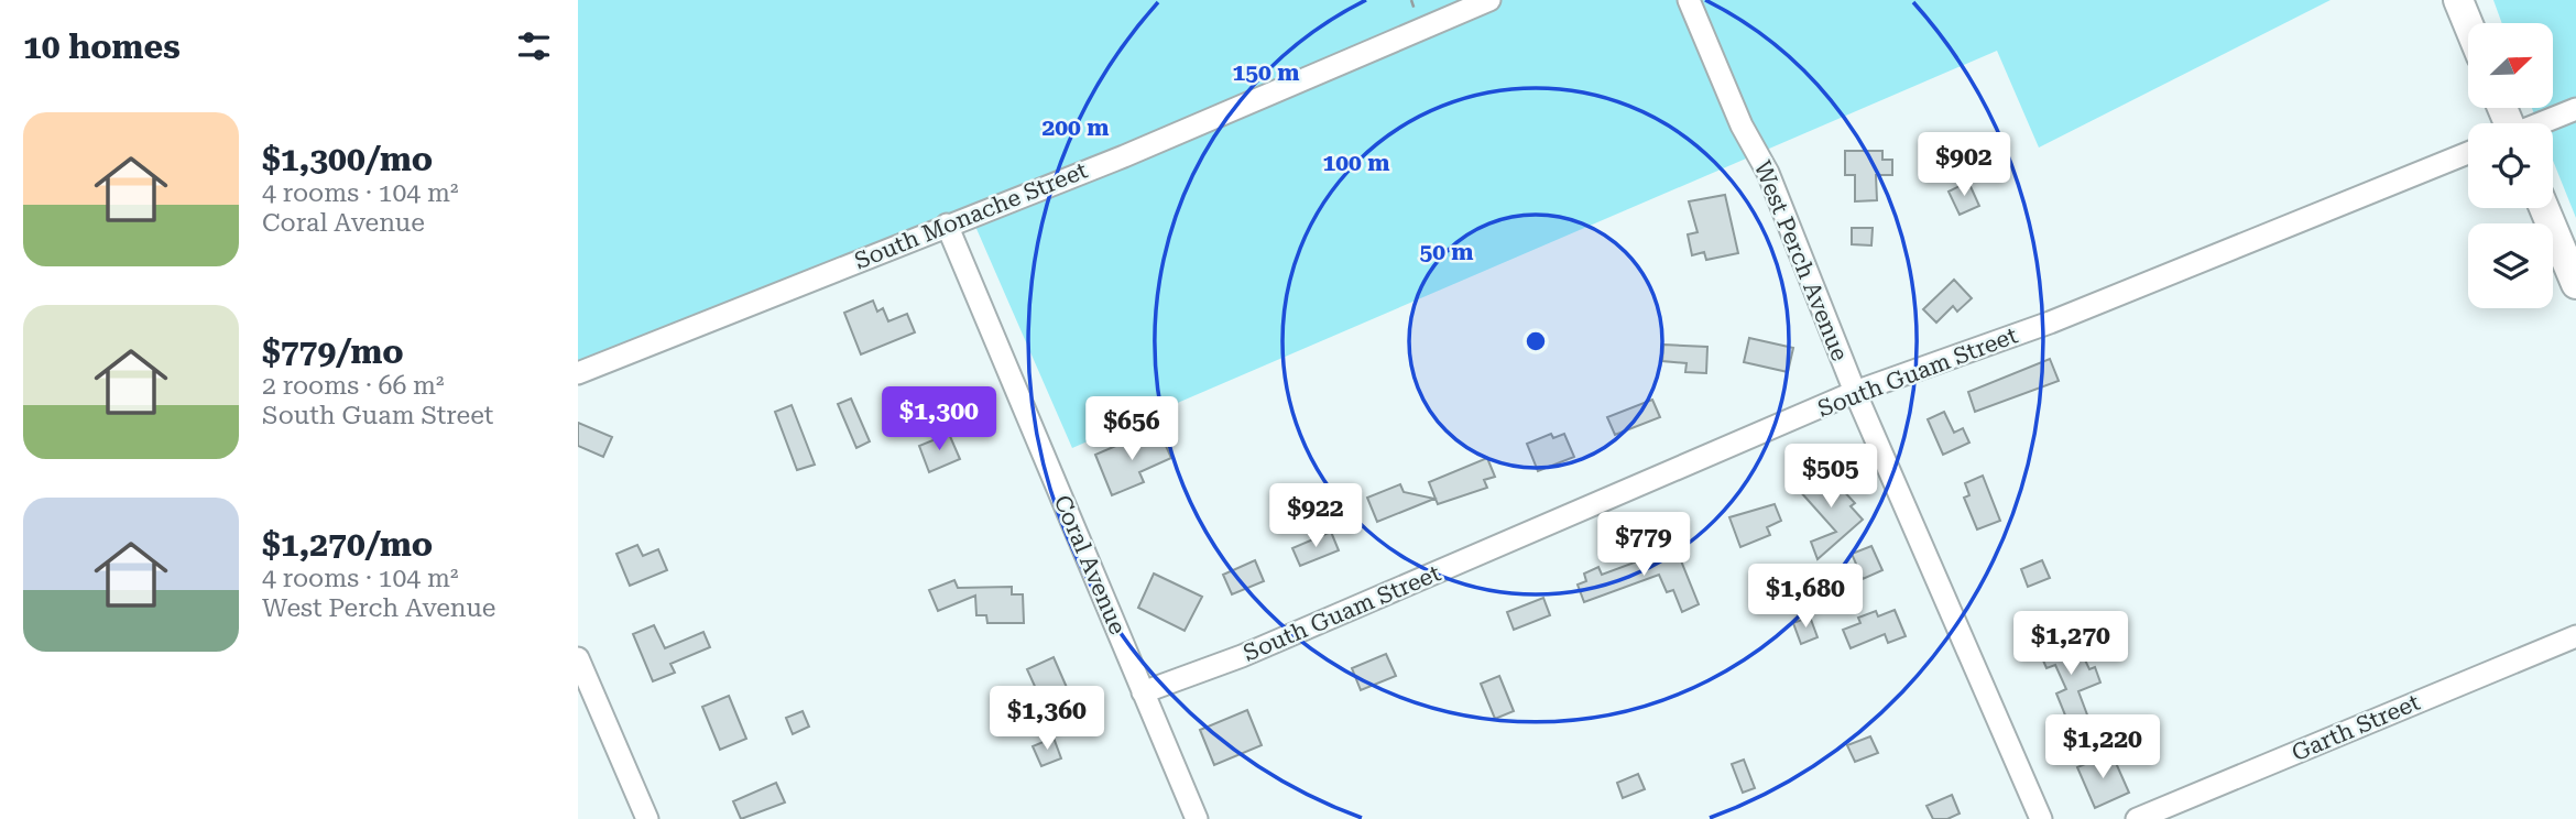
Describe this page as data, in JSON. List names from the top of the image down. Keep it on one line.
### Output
{"streets":{"street":["South Monache Street","West Perch Avenue","South Guam Street","Coral Avenue","Garth Street"]},"crossings":[["South Monache Street","Coral Avenue"],["West Perch Avenue","South Guam Street"],["South Guam Street","Coral Avenue"]],"north":"top right","page":{"heading":"10 homes","list":[{"name":"$1,300/mo","note":"4 rooms · 104 m² · Coral Avenue"},{"name":"$779/mo","note":"2 rooms · 66 m² · South Guam Street"},{"name":"$1,270/mo","note":"4 rooms · 104 m² · West Perch Avenue"}],"price":["$902","$1,300","$656","$505","$922","$779","$1,680","$1,270","$1,360","$1,220"]},"rings":["150 m","200 m","100 m","50 m"]}
